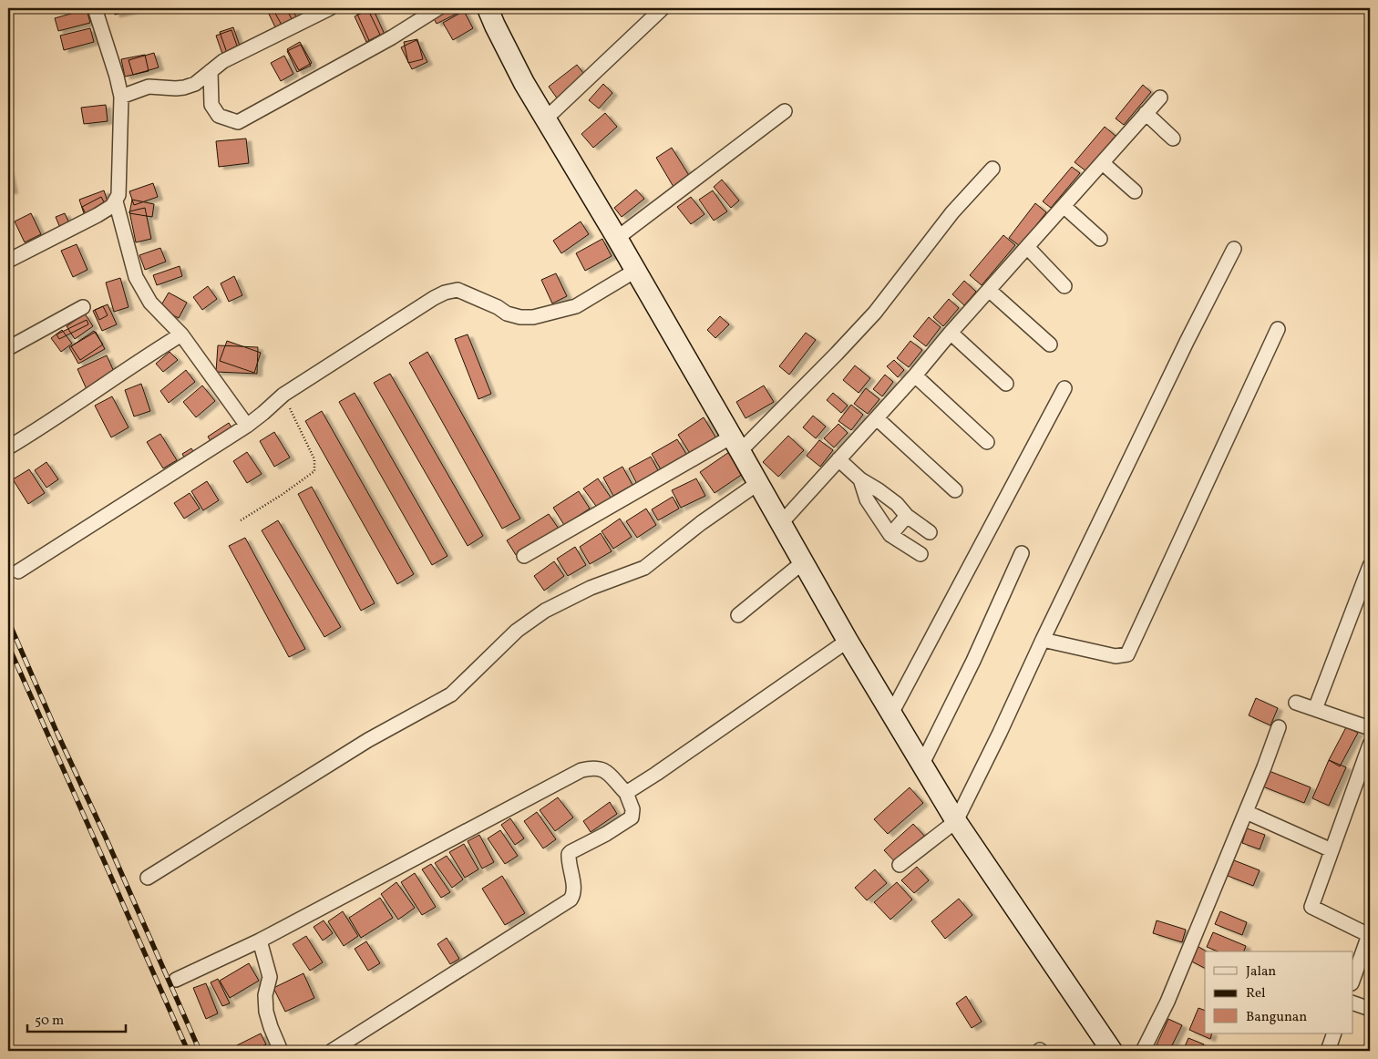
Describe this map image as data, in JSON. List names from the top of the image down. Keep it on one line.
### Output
{"legend":["Jalan","Rel","Bangunan"],"scale_bar":"50 m"}
